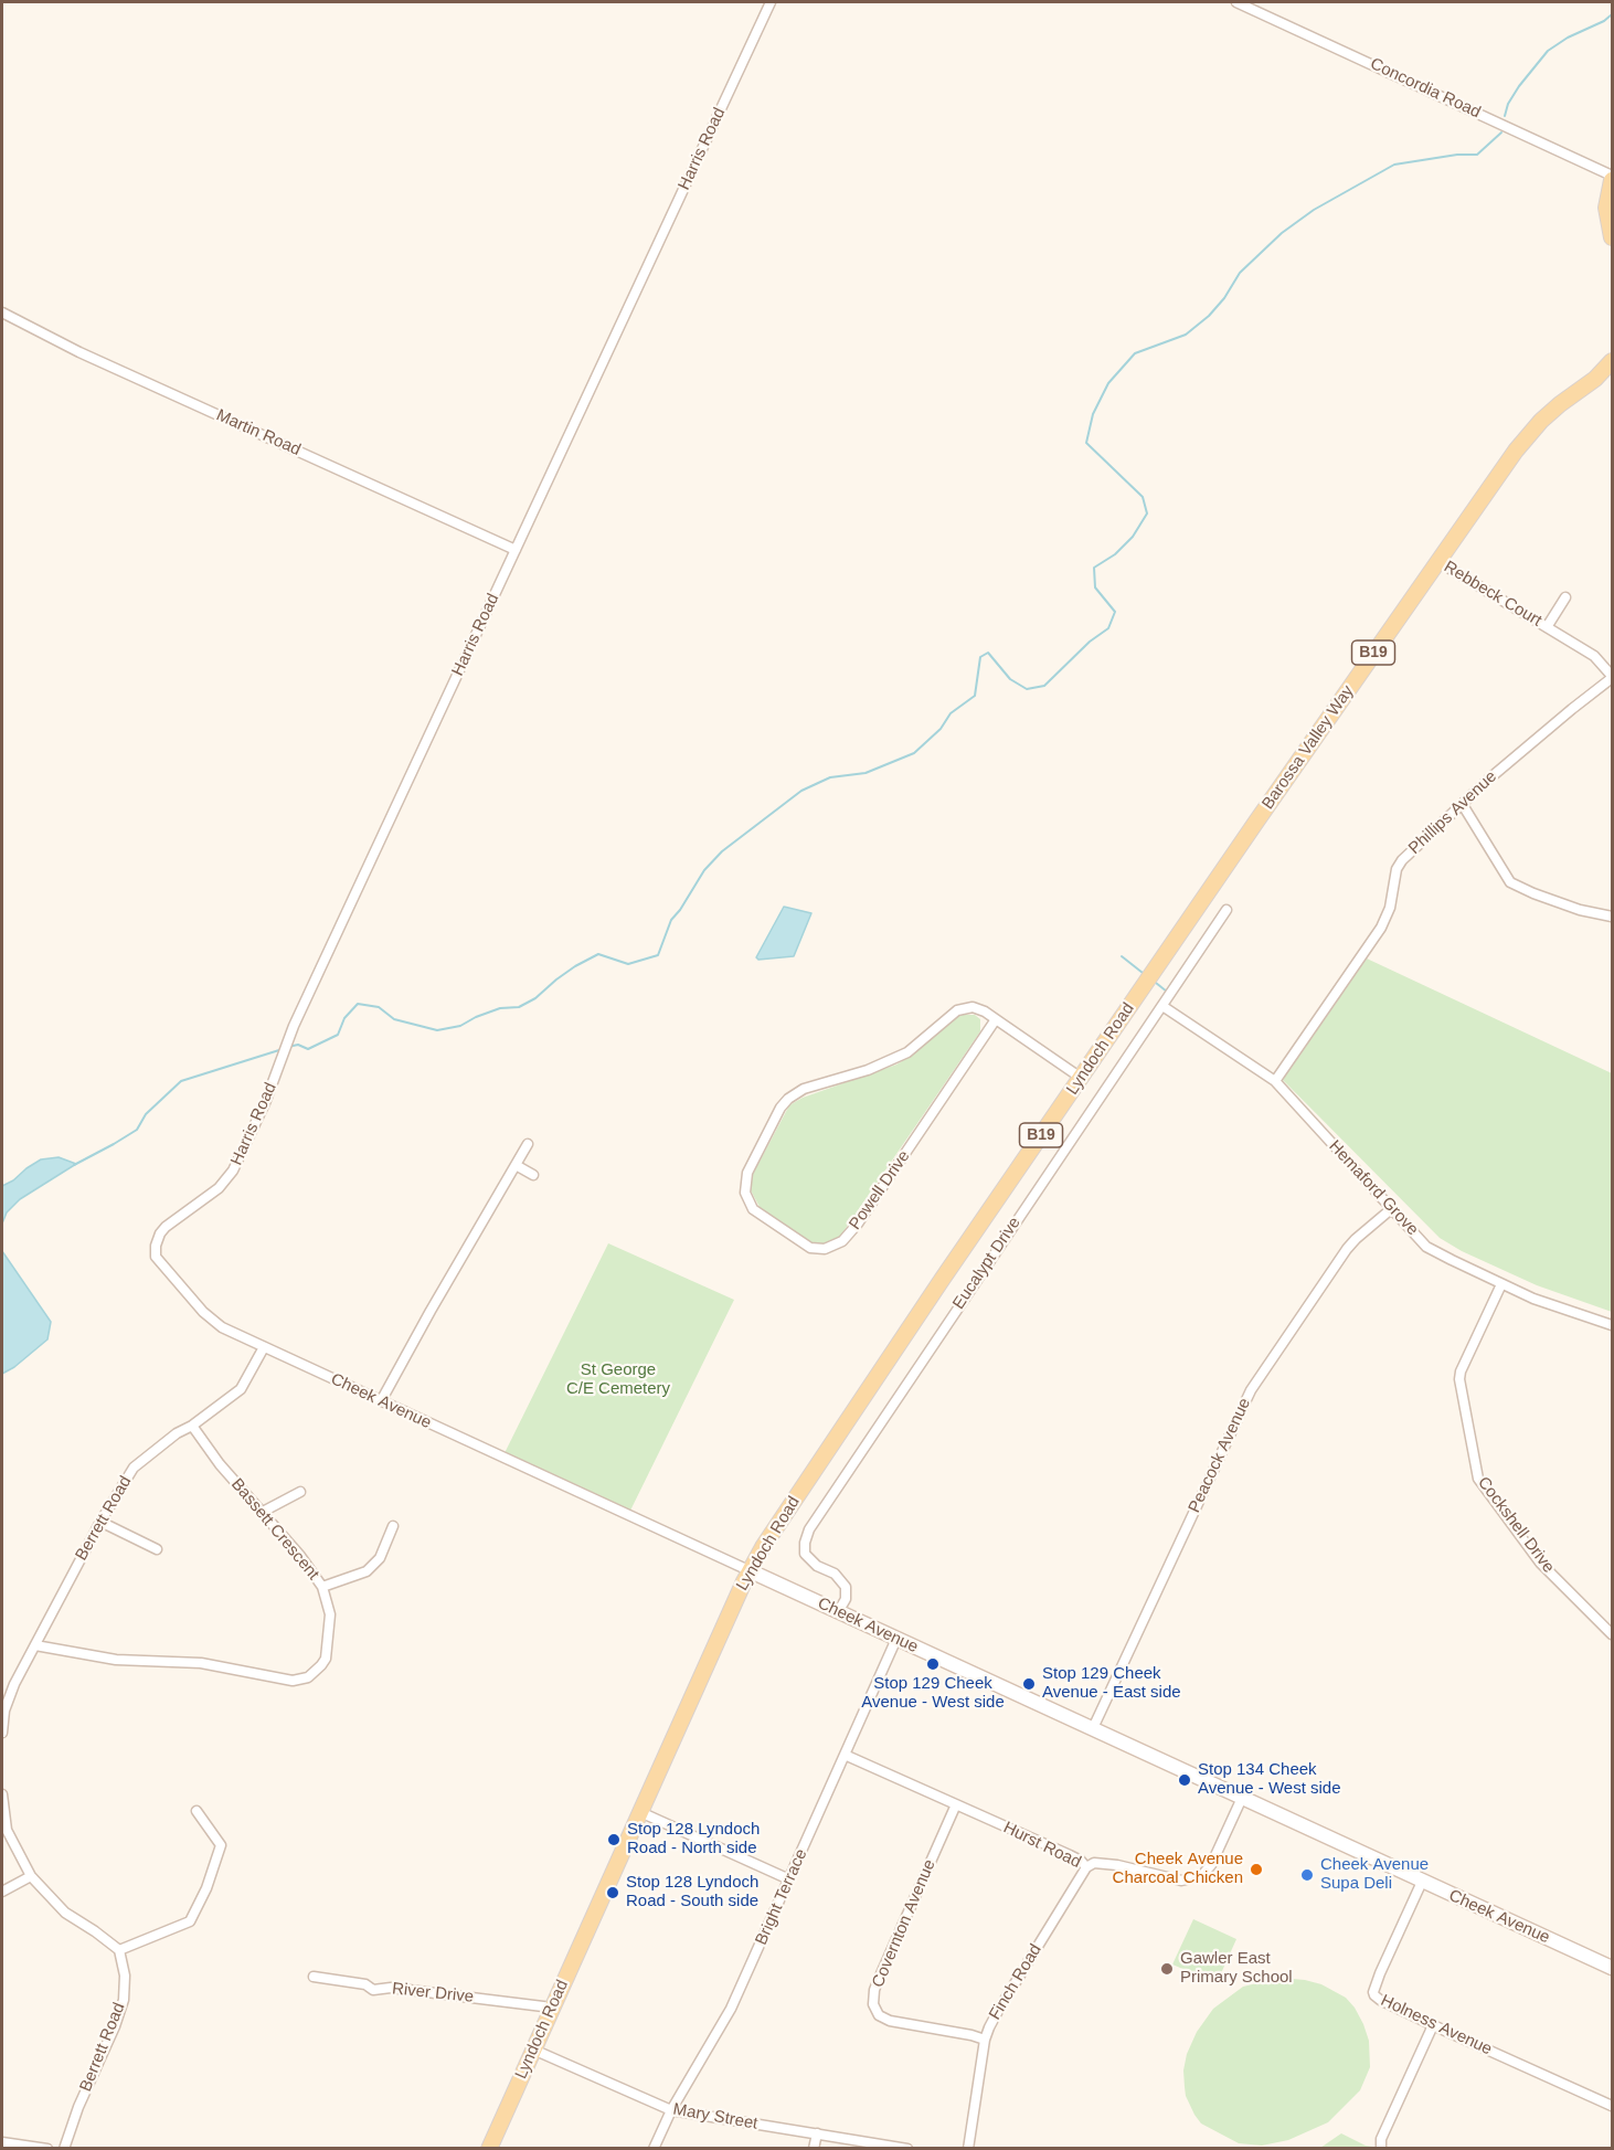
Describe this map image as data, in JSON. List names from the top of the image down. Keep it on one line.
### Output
{"streets":{"main road":["B19","Barossa Valley Way","Lyndoch Road"],"street":["Concordia Road","Harris Road","Martin Road","Rebbeck Court","Phillips Avenue","Hemaford Grove","Powell Drive","Eucalypt Drive","Cheek Avenue","Peacock Avenue","Berrett Road","Cockshell Drive","Bassett Crescent","Hurst Road","Bright Terrace","Covernton Avenue","Finch Road","River Drive","Holness Avenue","Mary Street"]},"crossings":[["Harris Road","Martin Road"],["Harris Road","Cheek Avenue"],["Rebbeck Court","Barossa Valley Way"],["Rebbeck Court","Phillips Avenue"],["Barossa Valley Way","Lyndoch Road"],["Phillips Avenue","Hemaford Grove"],["Lyndoch Road","Powell Drive"],["Lyndoch Road","Cheek Avenue"],["Lyndoch Road","River Drive"],["Lyndoch Road","Mary Street"],["Hemaford Grove","Eucalypt Drive"],["Hemaford Grove","Peacock Avenue"],["Hemaford Grove","Cockshell Drive"],["Eucalypt Drive","Cheek Avenue"],["Cheek Avenue","Peacock Avenue"],["Cheek Avenue","Berrett Road"],["Cheek Avenue","Hurst Road"],["Cheek Avenue","Bright Terrace"],["Cheek Avenue","Holness Avenue"],["Berrett Road","Bassett Crescent"],["Hurst Road","Bright Terrace"],["Hurst Road","Covernton Avenue"],["Hurst Road","Finch Road"],["Bright Terrace","Mary Street"],["Covernton Avenue","Finch Road"]],"parks":["St George C/E Cemetery"],"places":["Stop 129 Cheek Avenue - West side","Stop 129 Cheek Avenue - East side","Stop 134 Cheek Avenue - West side","Stop 128 Lyndoch Road - North side","Cheek Avenue Charcoal Chicken","Cheek Avenue Supa Deli","Stop 128 Lyndoch Road - South side","Gawler East Primary School"]}
